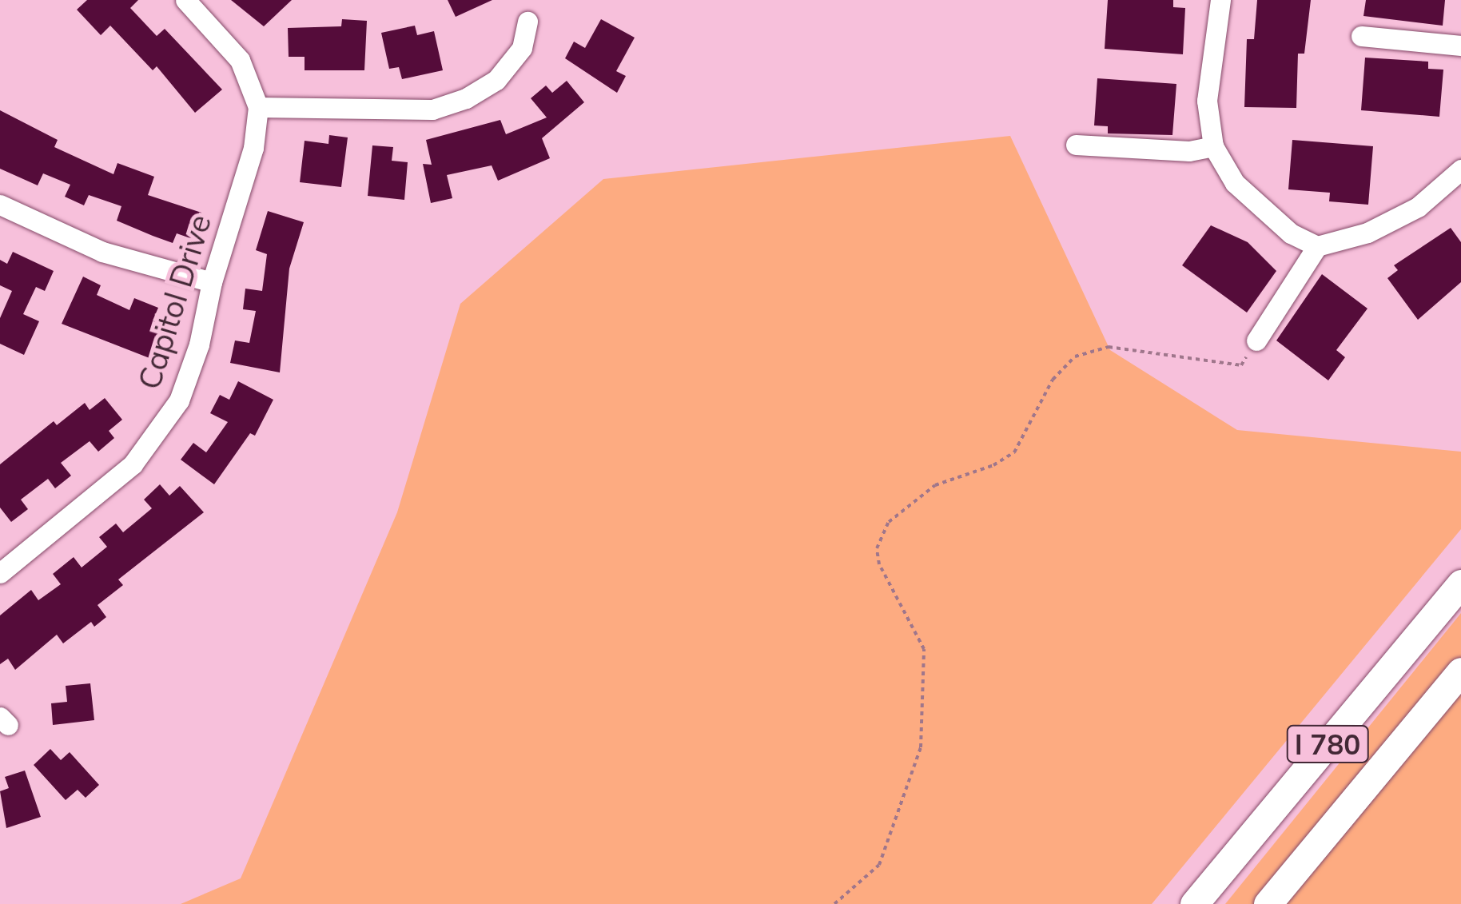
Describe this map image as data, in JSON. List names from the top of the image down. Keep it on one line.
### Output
{"streets":{"highway":["I 780"],"street":["Capitol Drive"]}}
